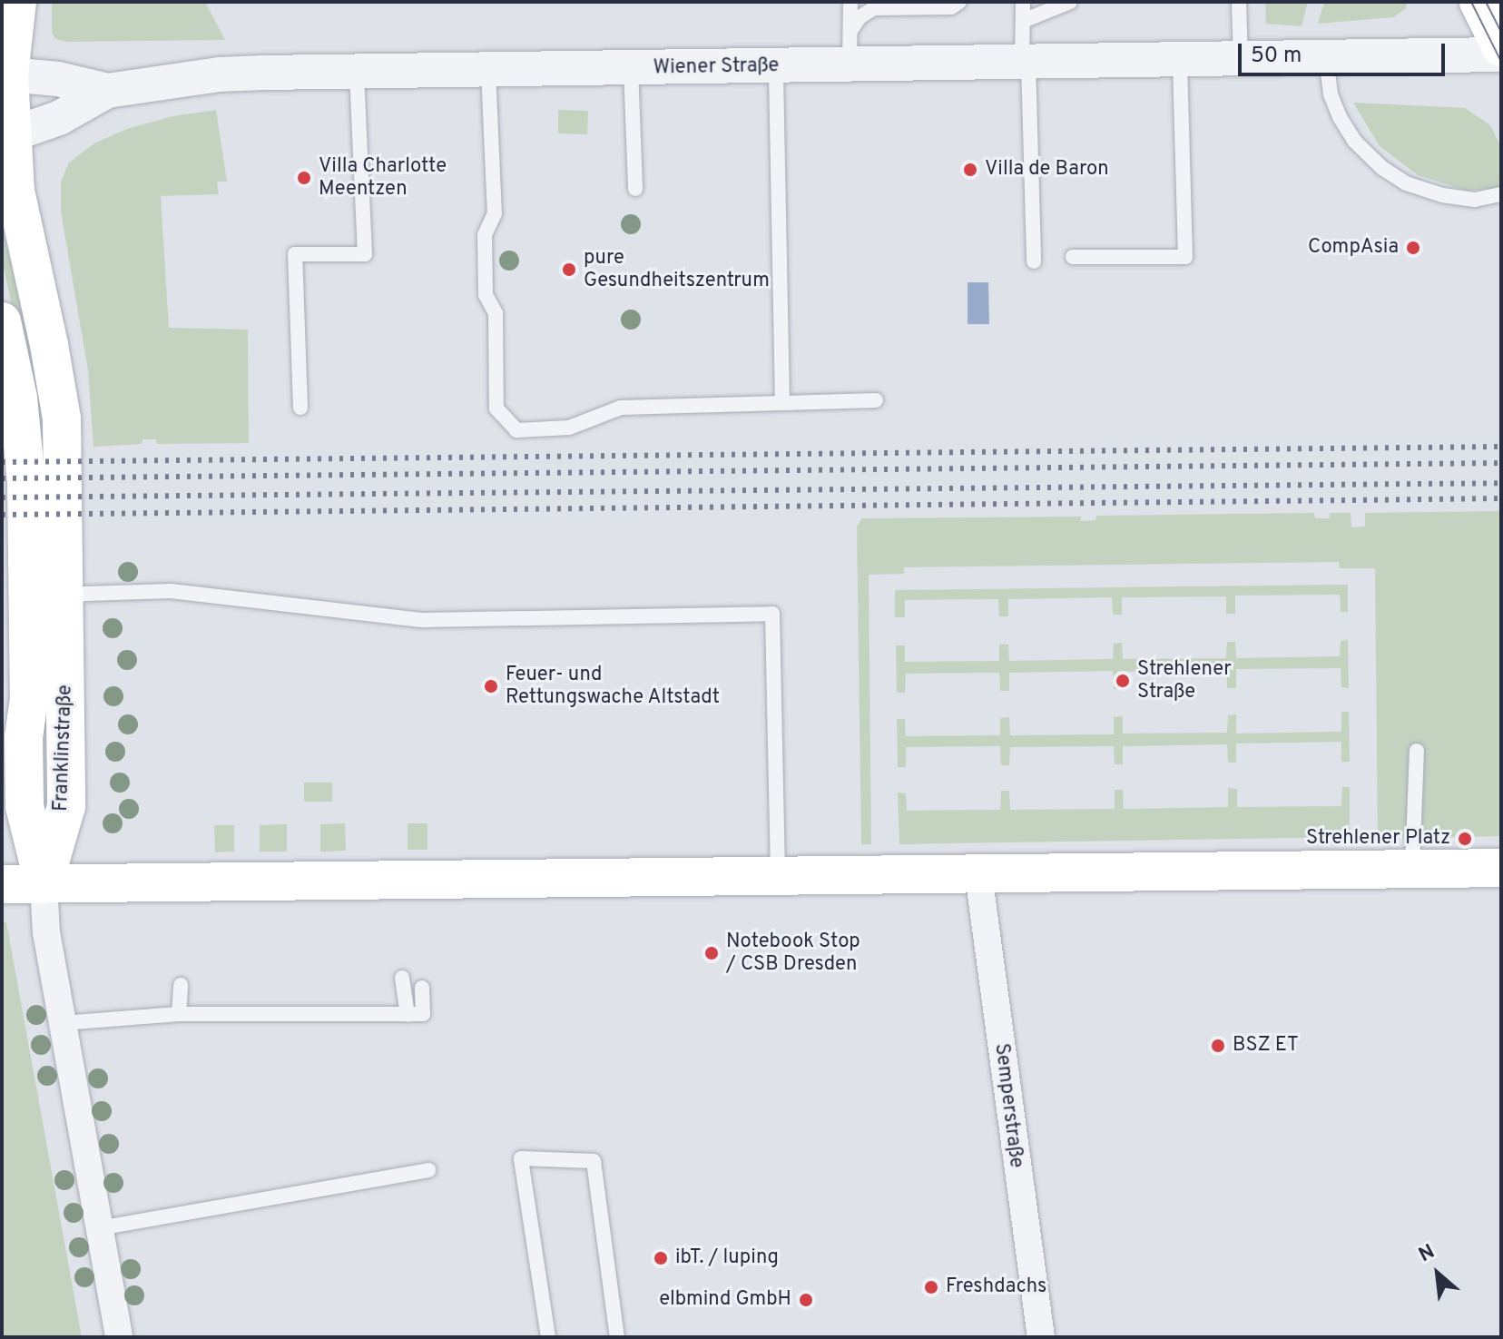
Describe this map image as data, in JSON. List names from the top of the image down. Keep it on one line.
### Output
{"streets":{"main road":["Franklinstraße"],"street":["Wiener Straße","Semperstraße"]},"crossings":[["Wiener Straße","Franklinstraße"]],"places":["Villa de Baron","Villa Charlotte Meentzen","CompAsia","pure Gesundheitszentrum","Strehlener Straße","Feuer- und Rettungswache Altstadt","Strehlener Platz","Notebook Stop / CSB Dresden","BSZ ET","ibT. / luping","Freshdachs","elbmind GmbH"],"scale_bar":"50 m","north":"top left"}
